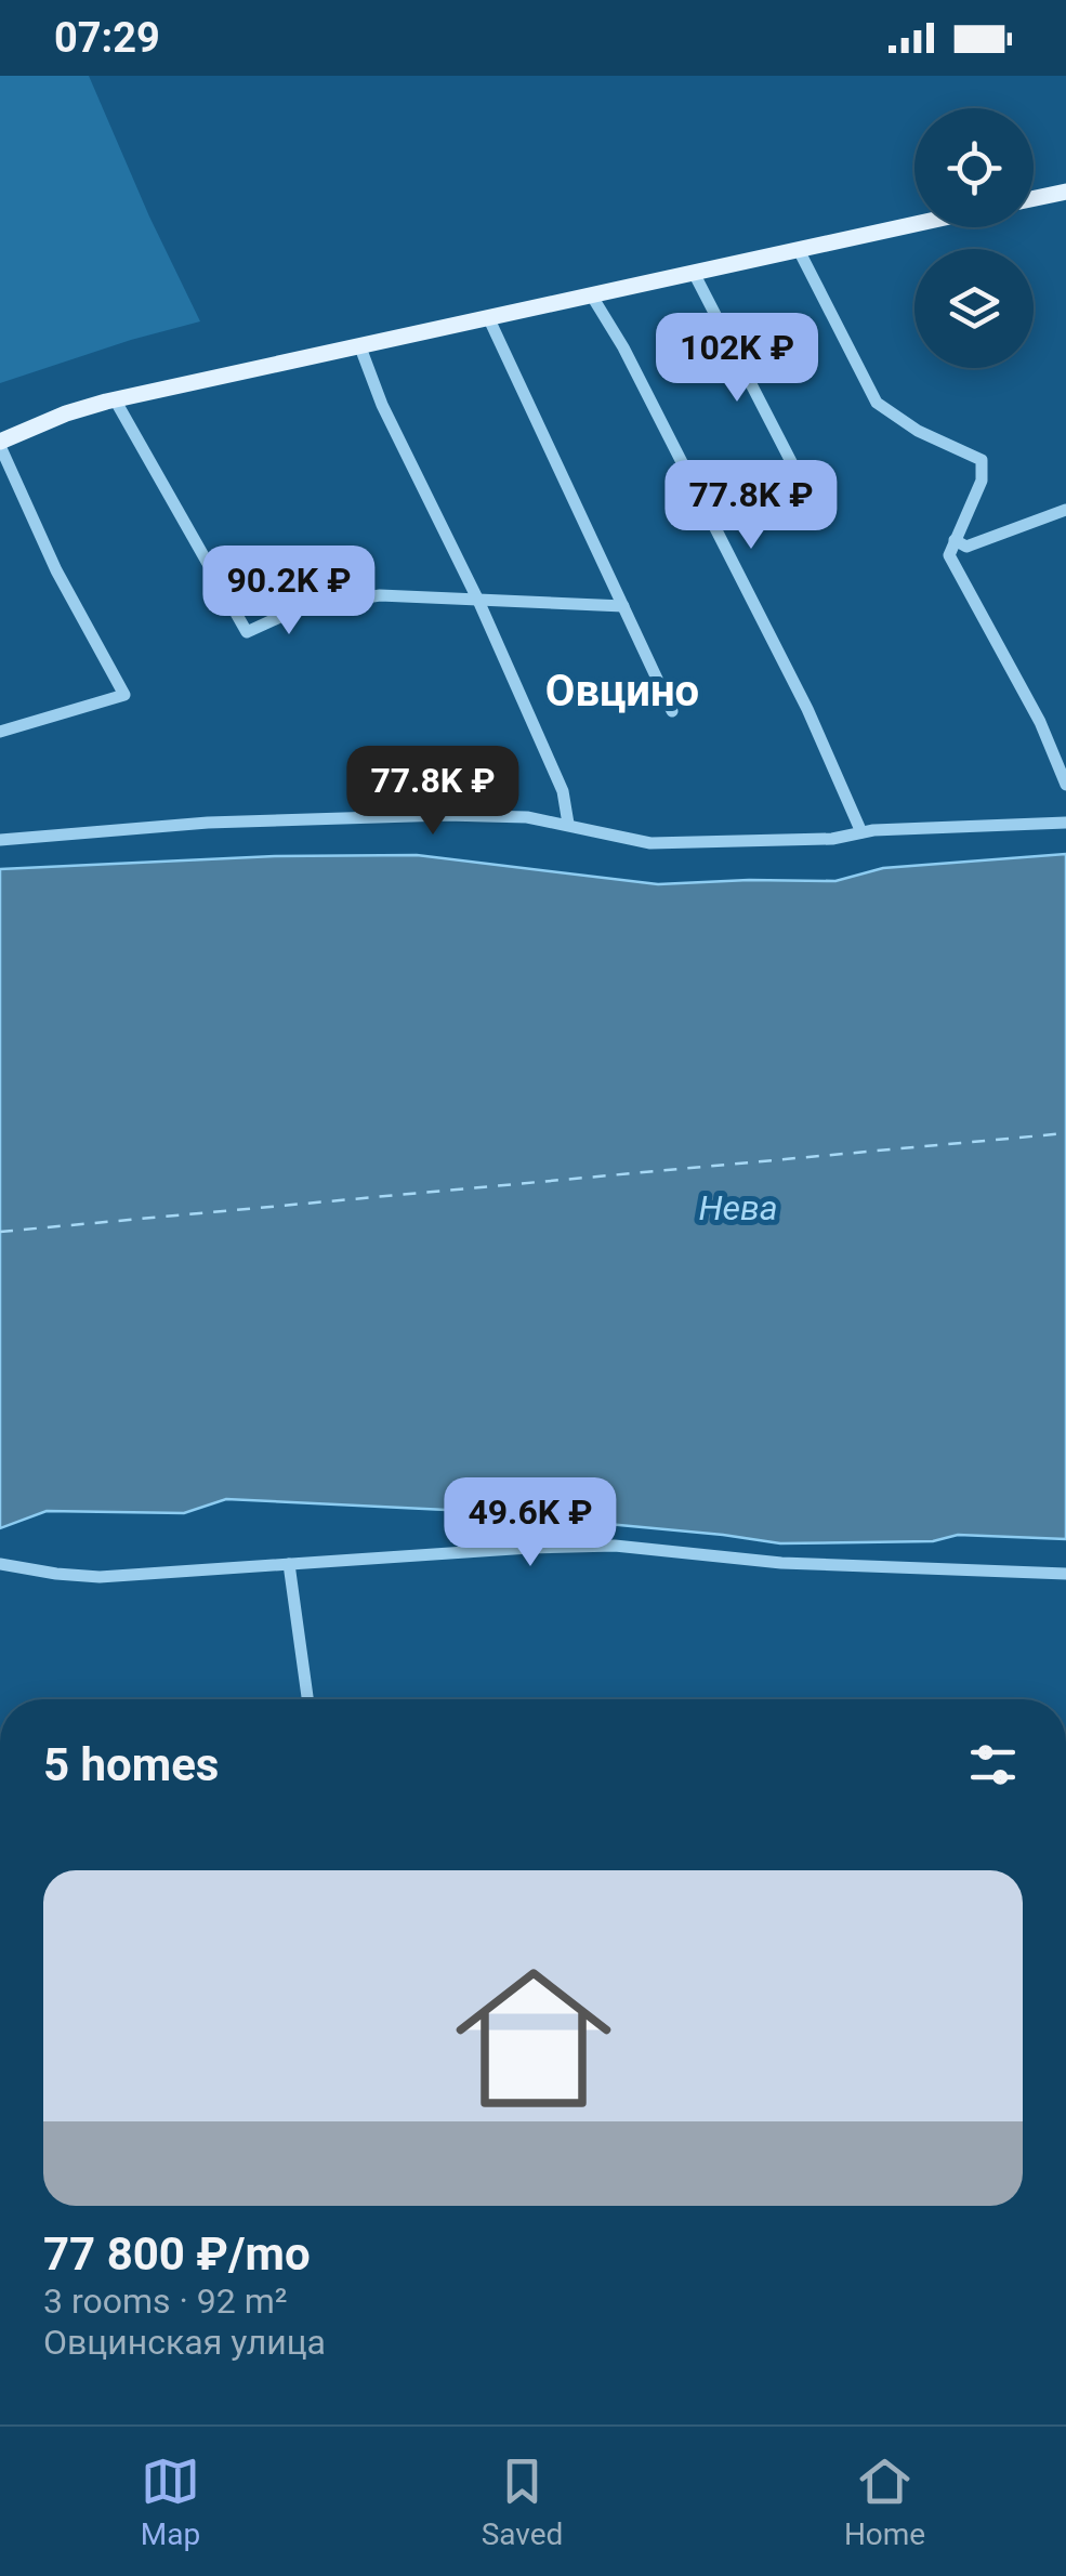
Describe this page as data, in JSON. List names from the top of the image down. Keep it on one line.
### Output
{"districts":["Овцино"],"water":["Нева"],"page":{"status":"07:29","price":["102K ₽","77.8K ₽","90.2K ₽","77.8K ₽","49.6K ₽"],"heading":"5 homes","list":[{"name":"77 800 ₽/mo","note":"3 rooms · 92 m² · Овцинская улица"}],"tabs":["Map","Saved","Home"]}}
